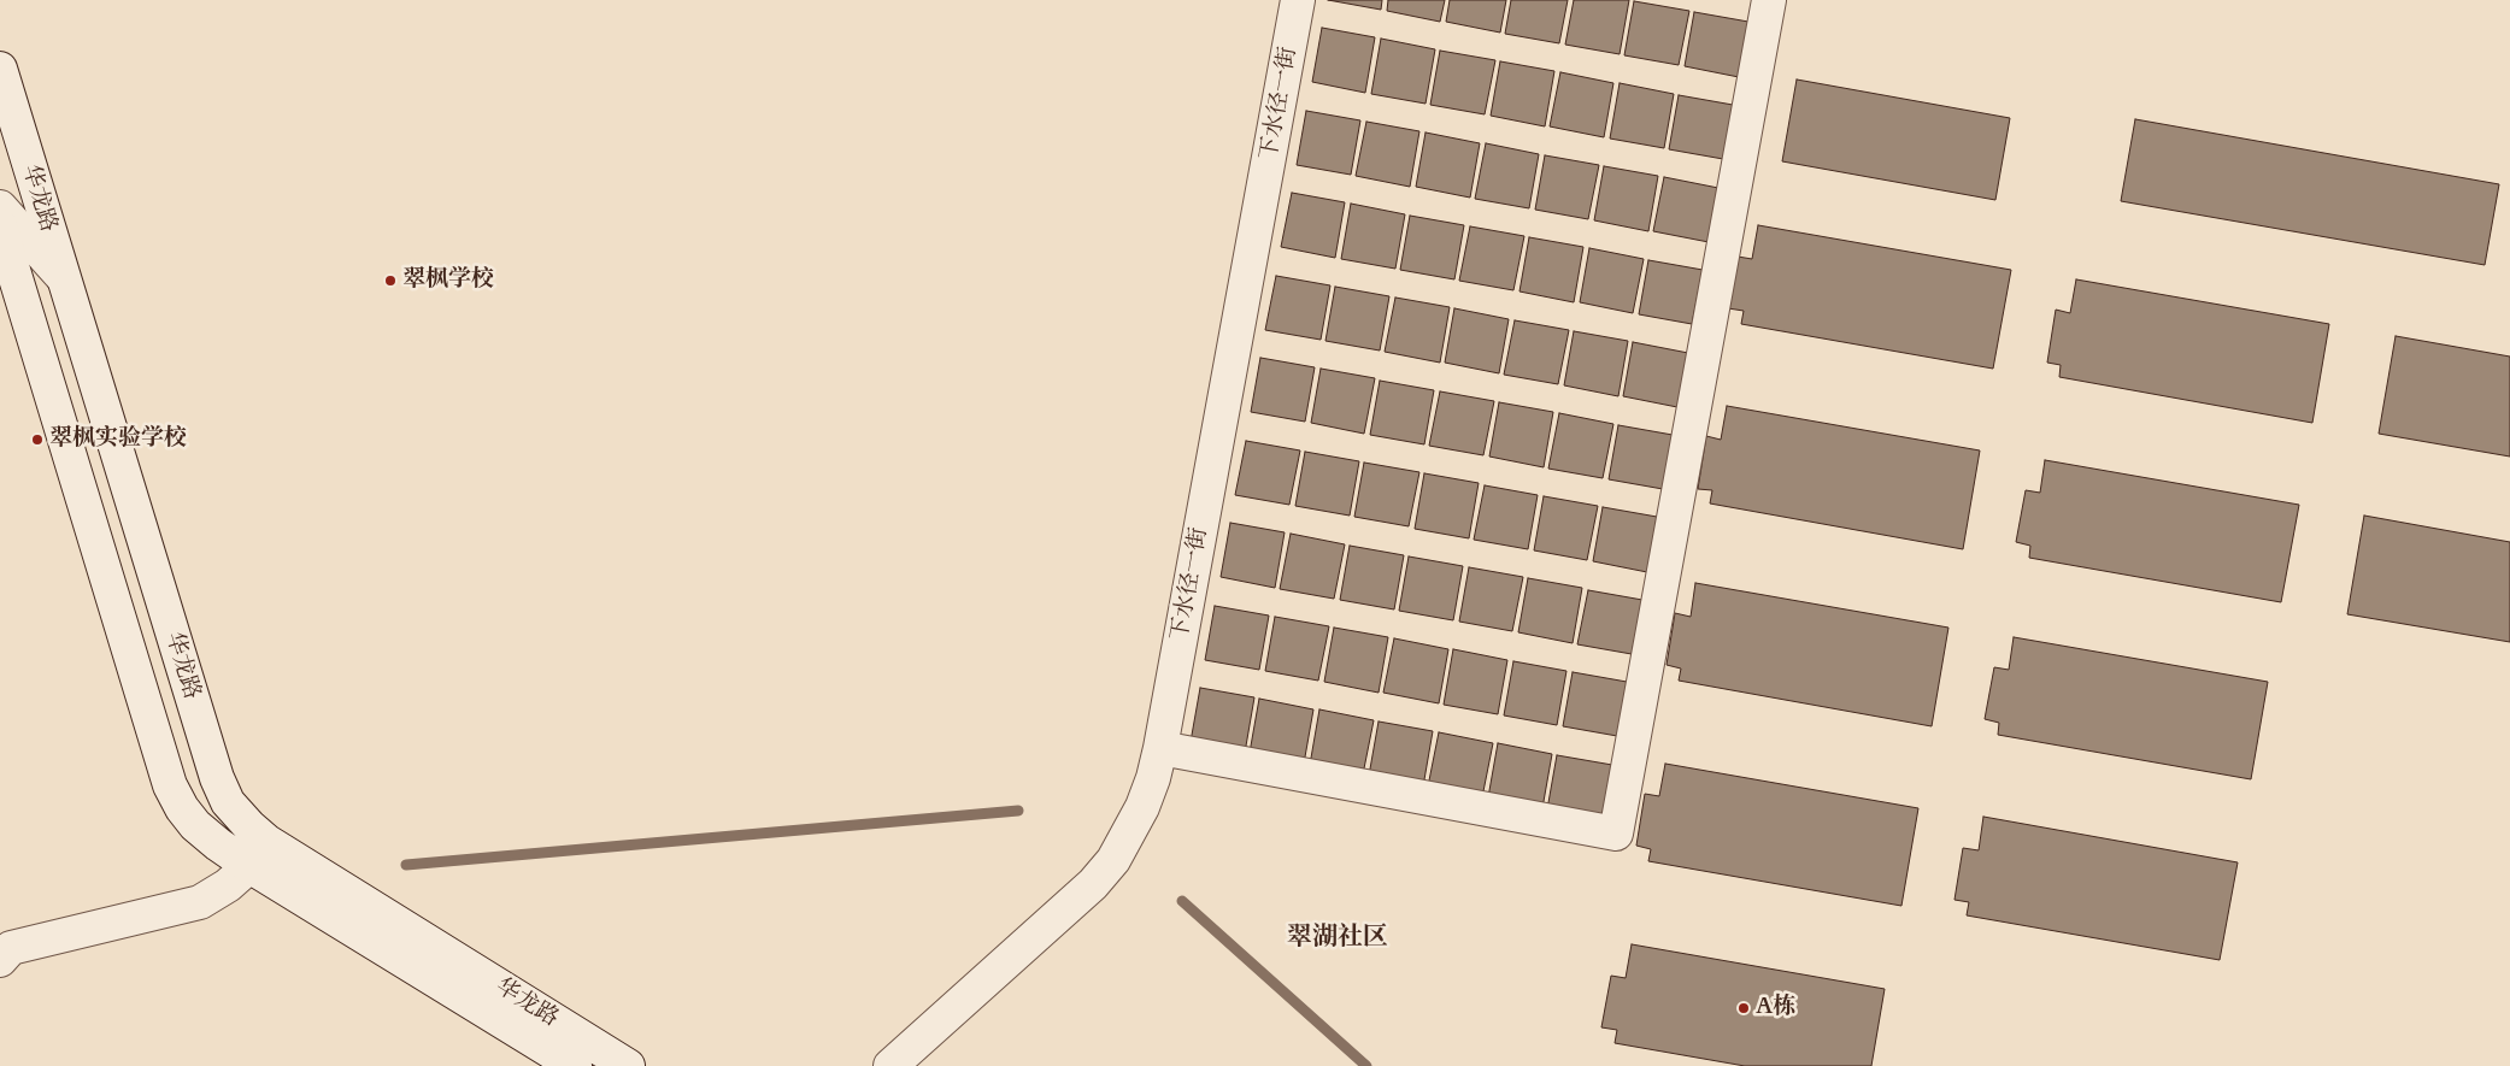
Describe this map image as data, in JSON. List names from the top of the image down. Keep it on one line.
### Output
{"streets":{"street":["下水径一街","华龙路"]},"districts":["翠湖社区"],"places":["翠枫学校","翠枫实验学校","A栋"]}
